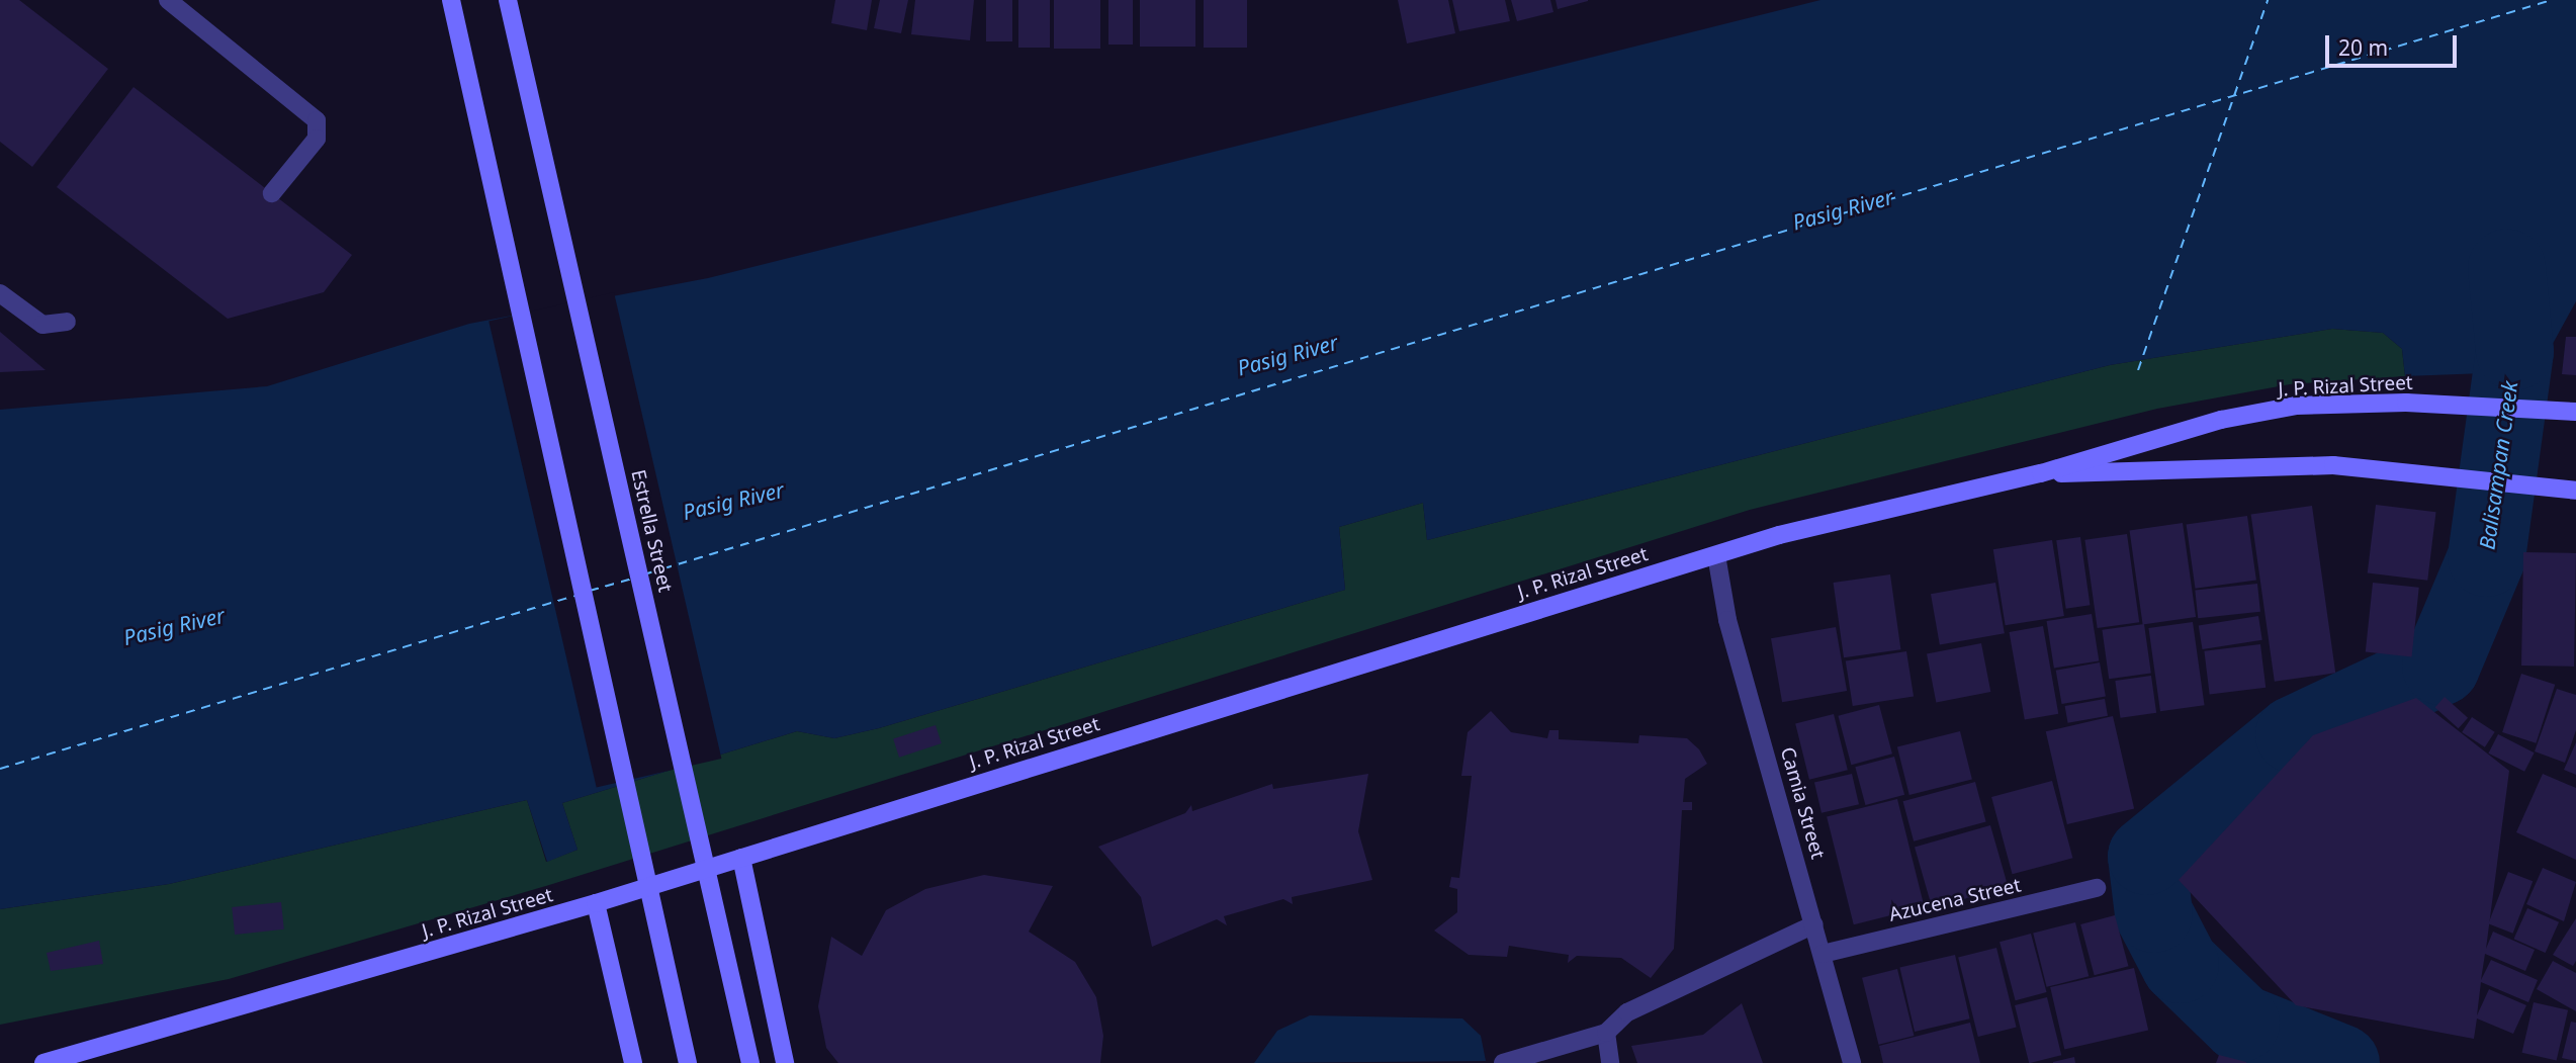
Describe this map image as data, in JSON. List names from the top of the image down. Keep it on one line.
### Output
{"streets":{"main road":["J. P. Rizal Street","Estrella Street"],"street":["Camia Street","Azucena Street"]},"crossings":[["J. P. Rizal Street","Camia Street"],["Camia Street","Azucena Street"]],"water":["Pasig River","Balisampan Creek"],"scale_bar":"20 m"}
